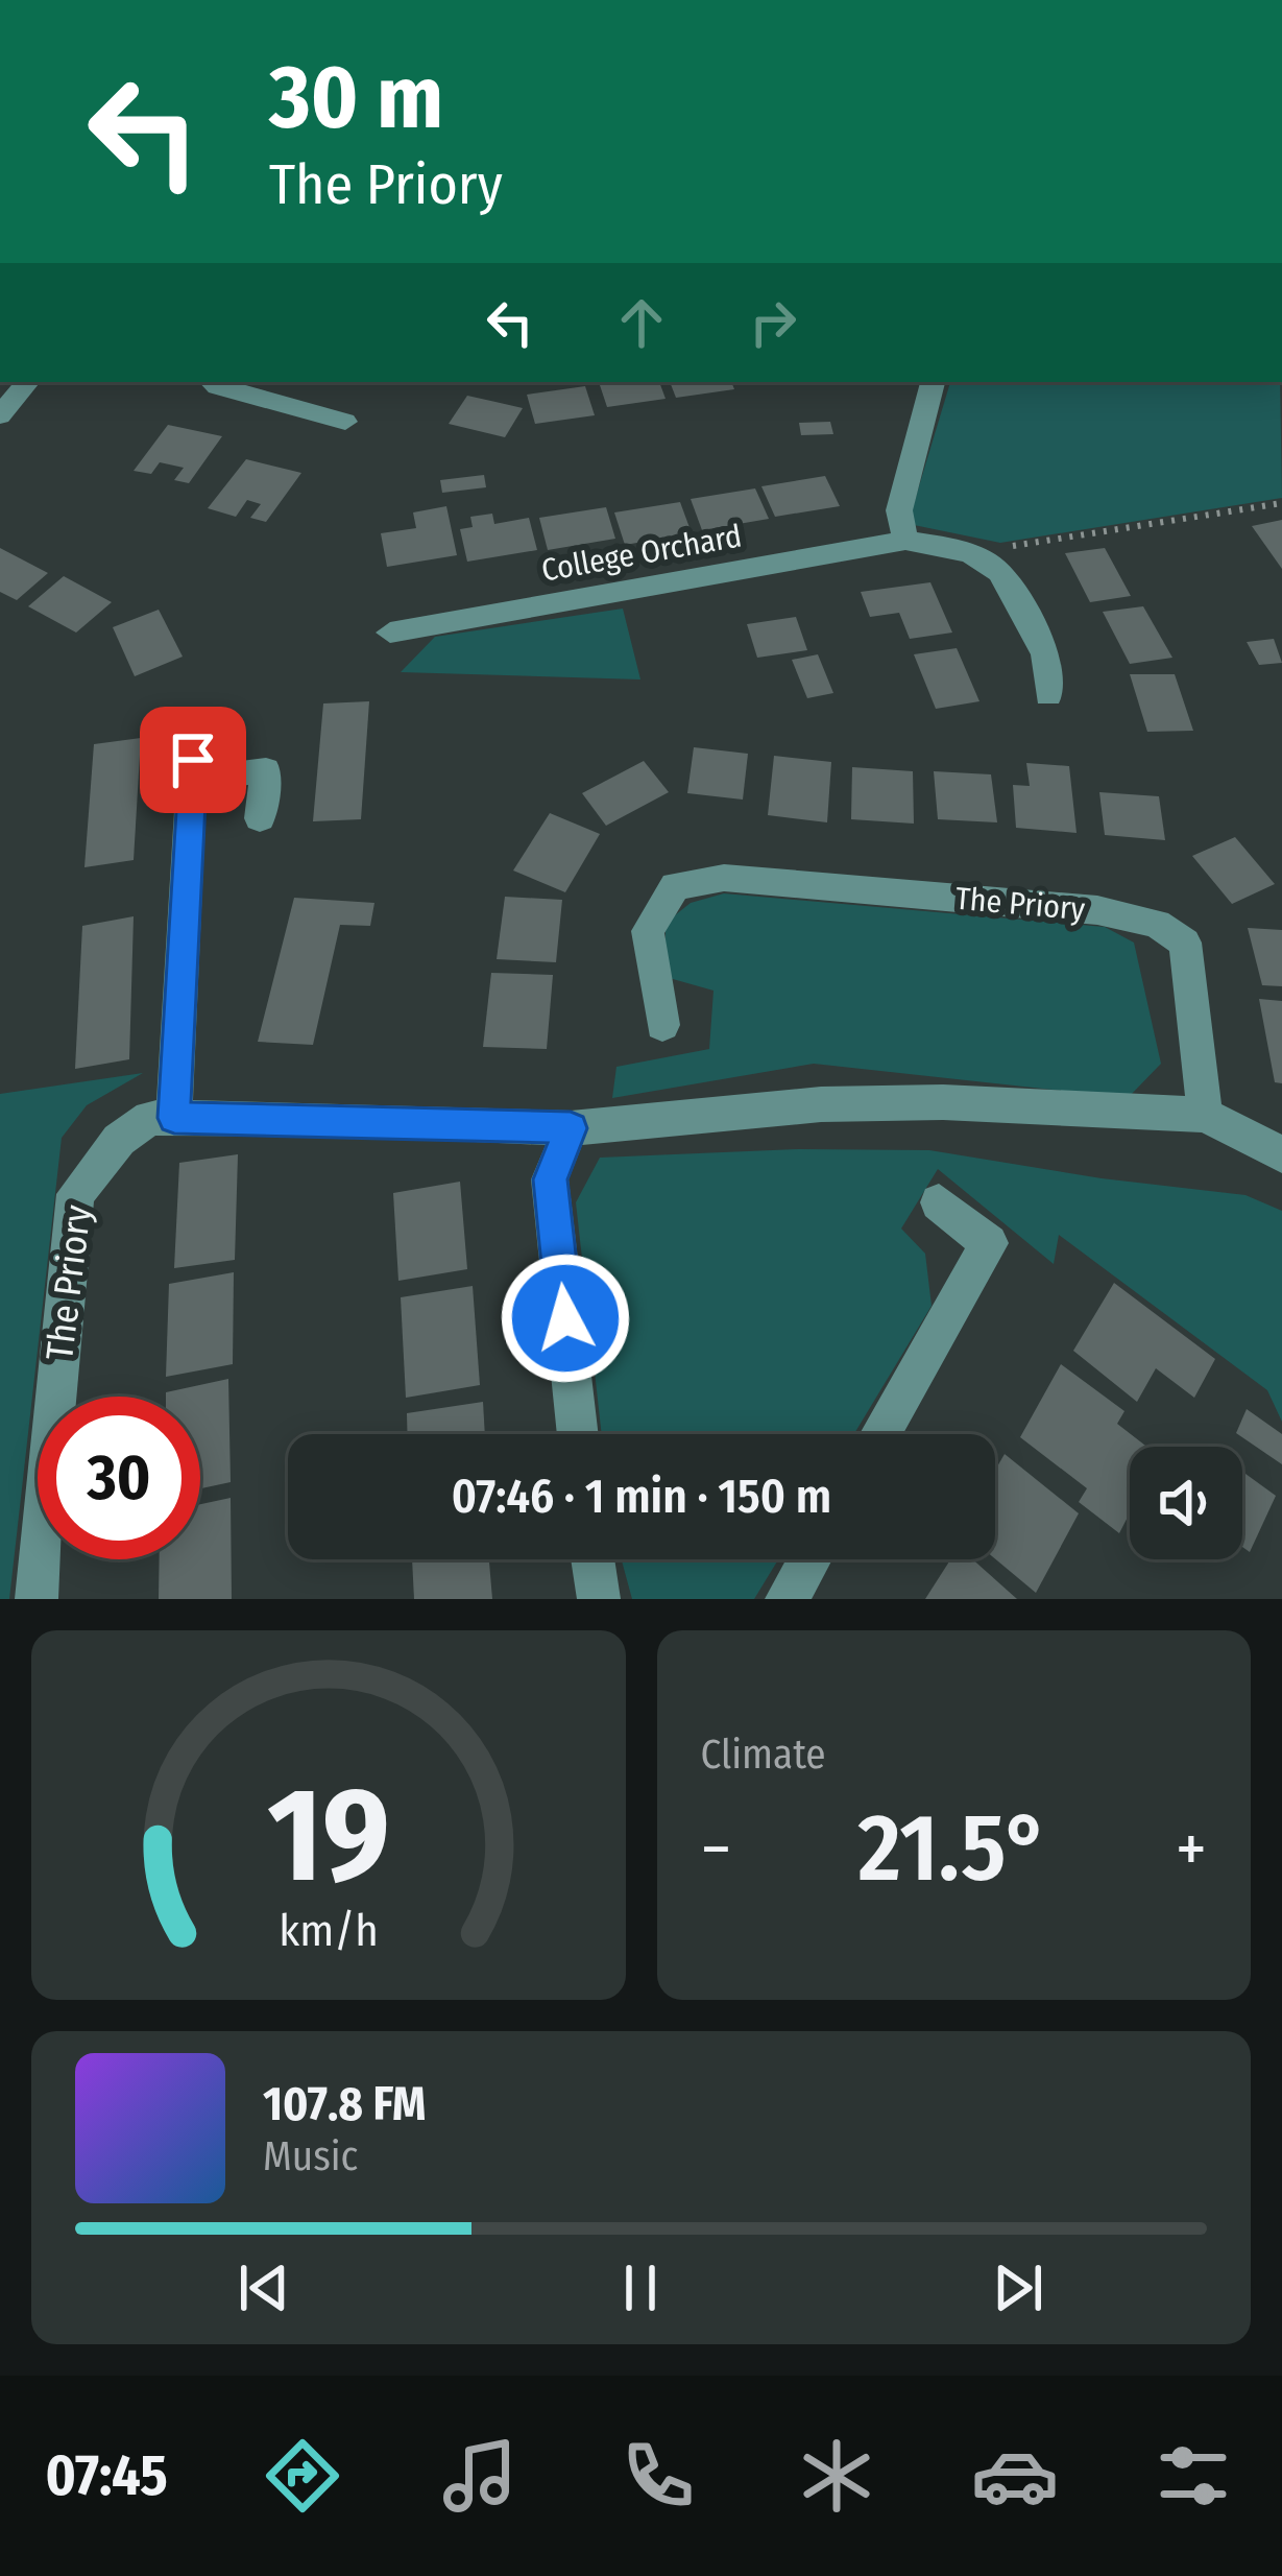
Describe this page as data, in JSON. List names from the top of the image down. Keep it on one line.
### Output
{"streets":{"street":["College Orchard","The Priory"]},"page":{"turn":["30 m","The Priory"],"limit":"30","trip":"07:46 · 1 min · 150 m","tile":"Climate","heat":["−","21.5°","+"],"song":["107.8 FM","Music"],"tabs":"07:45","gauge":["19","km/h"]}}
